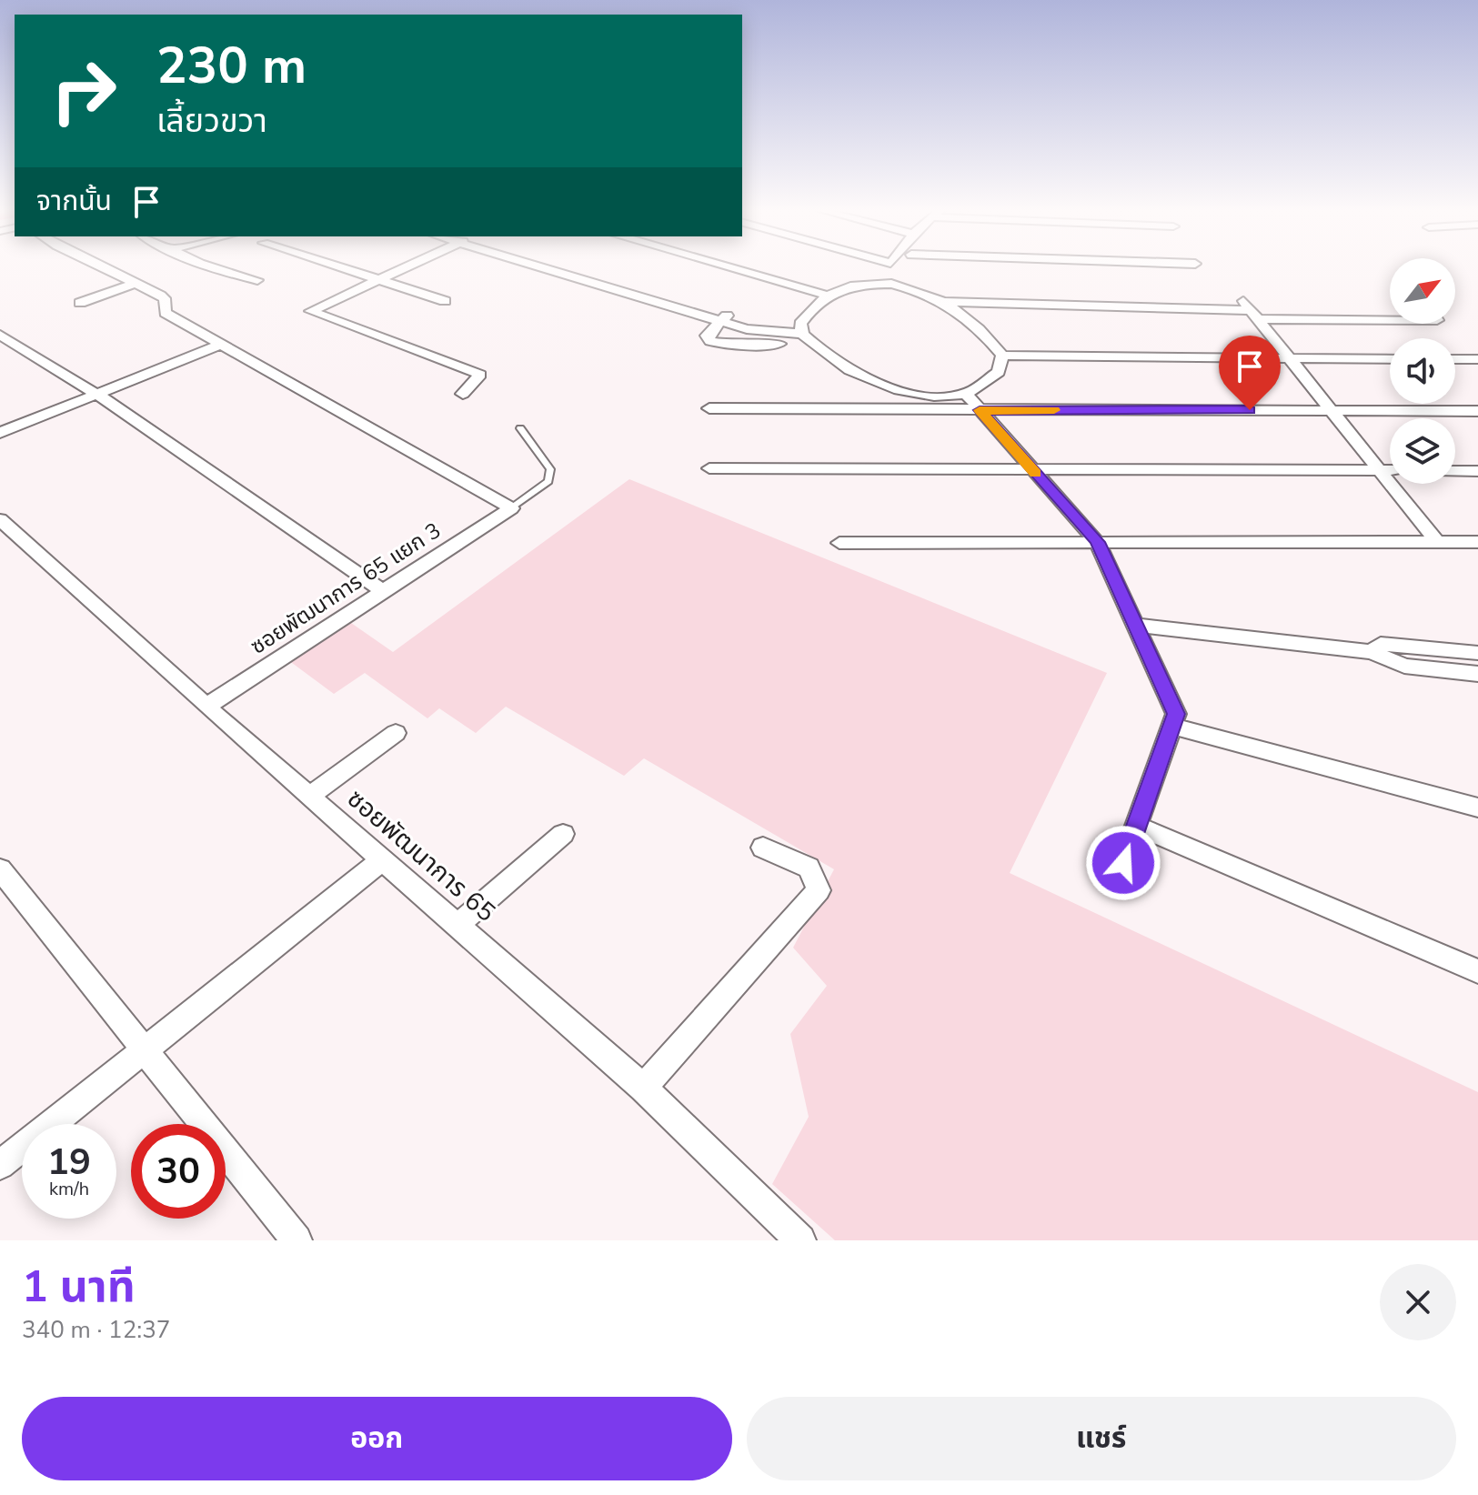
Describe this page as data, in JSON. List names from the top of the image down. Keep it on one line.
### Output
{"streets":{"street":["ซอยพัฒนาการ 65 แยก 3","ซอยพัฒนาการ 65"]},"crossings":[["ซอยพัฒนาการ 65 แยก 3","ซอยพัฒนาการ 65"]],"north":"top right","page":{"turn":["230 m","เลี้ยวขวา"],"then":"จากนั้น","speed":"19 km/h","limit":"30","heading":["1 นาที","340 m · 12:37"],"buttons":["ออก","แชร์"]}}
